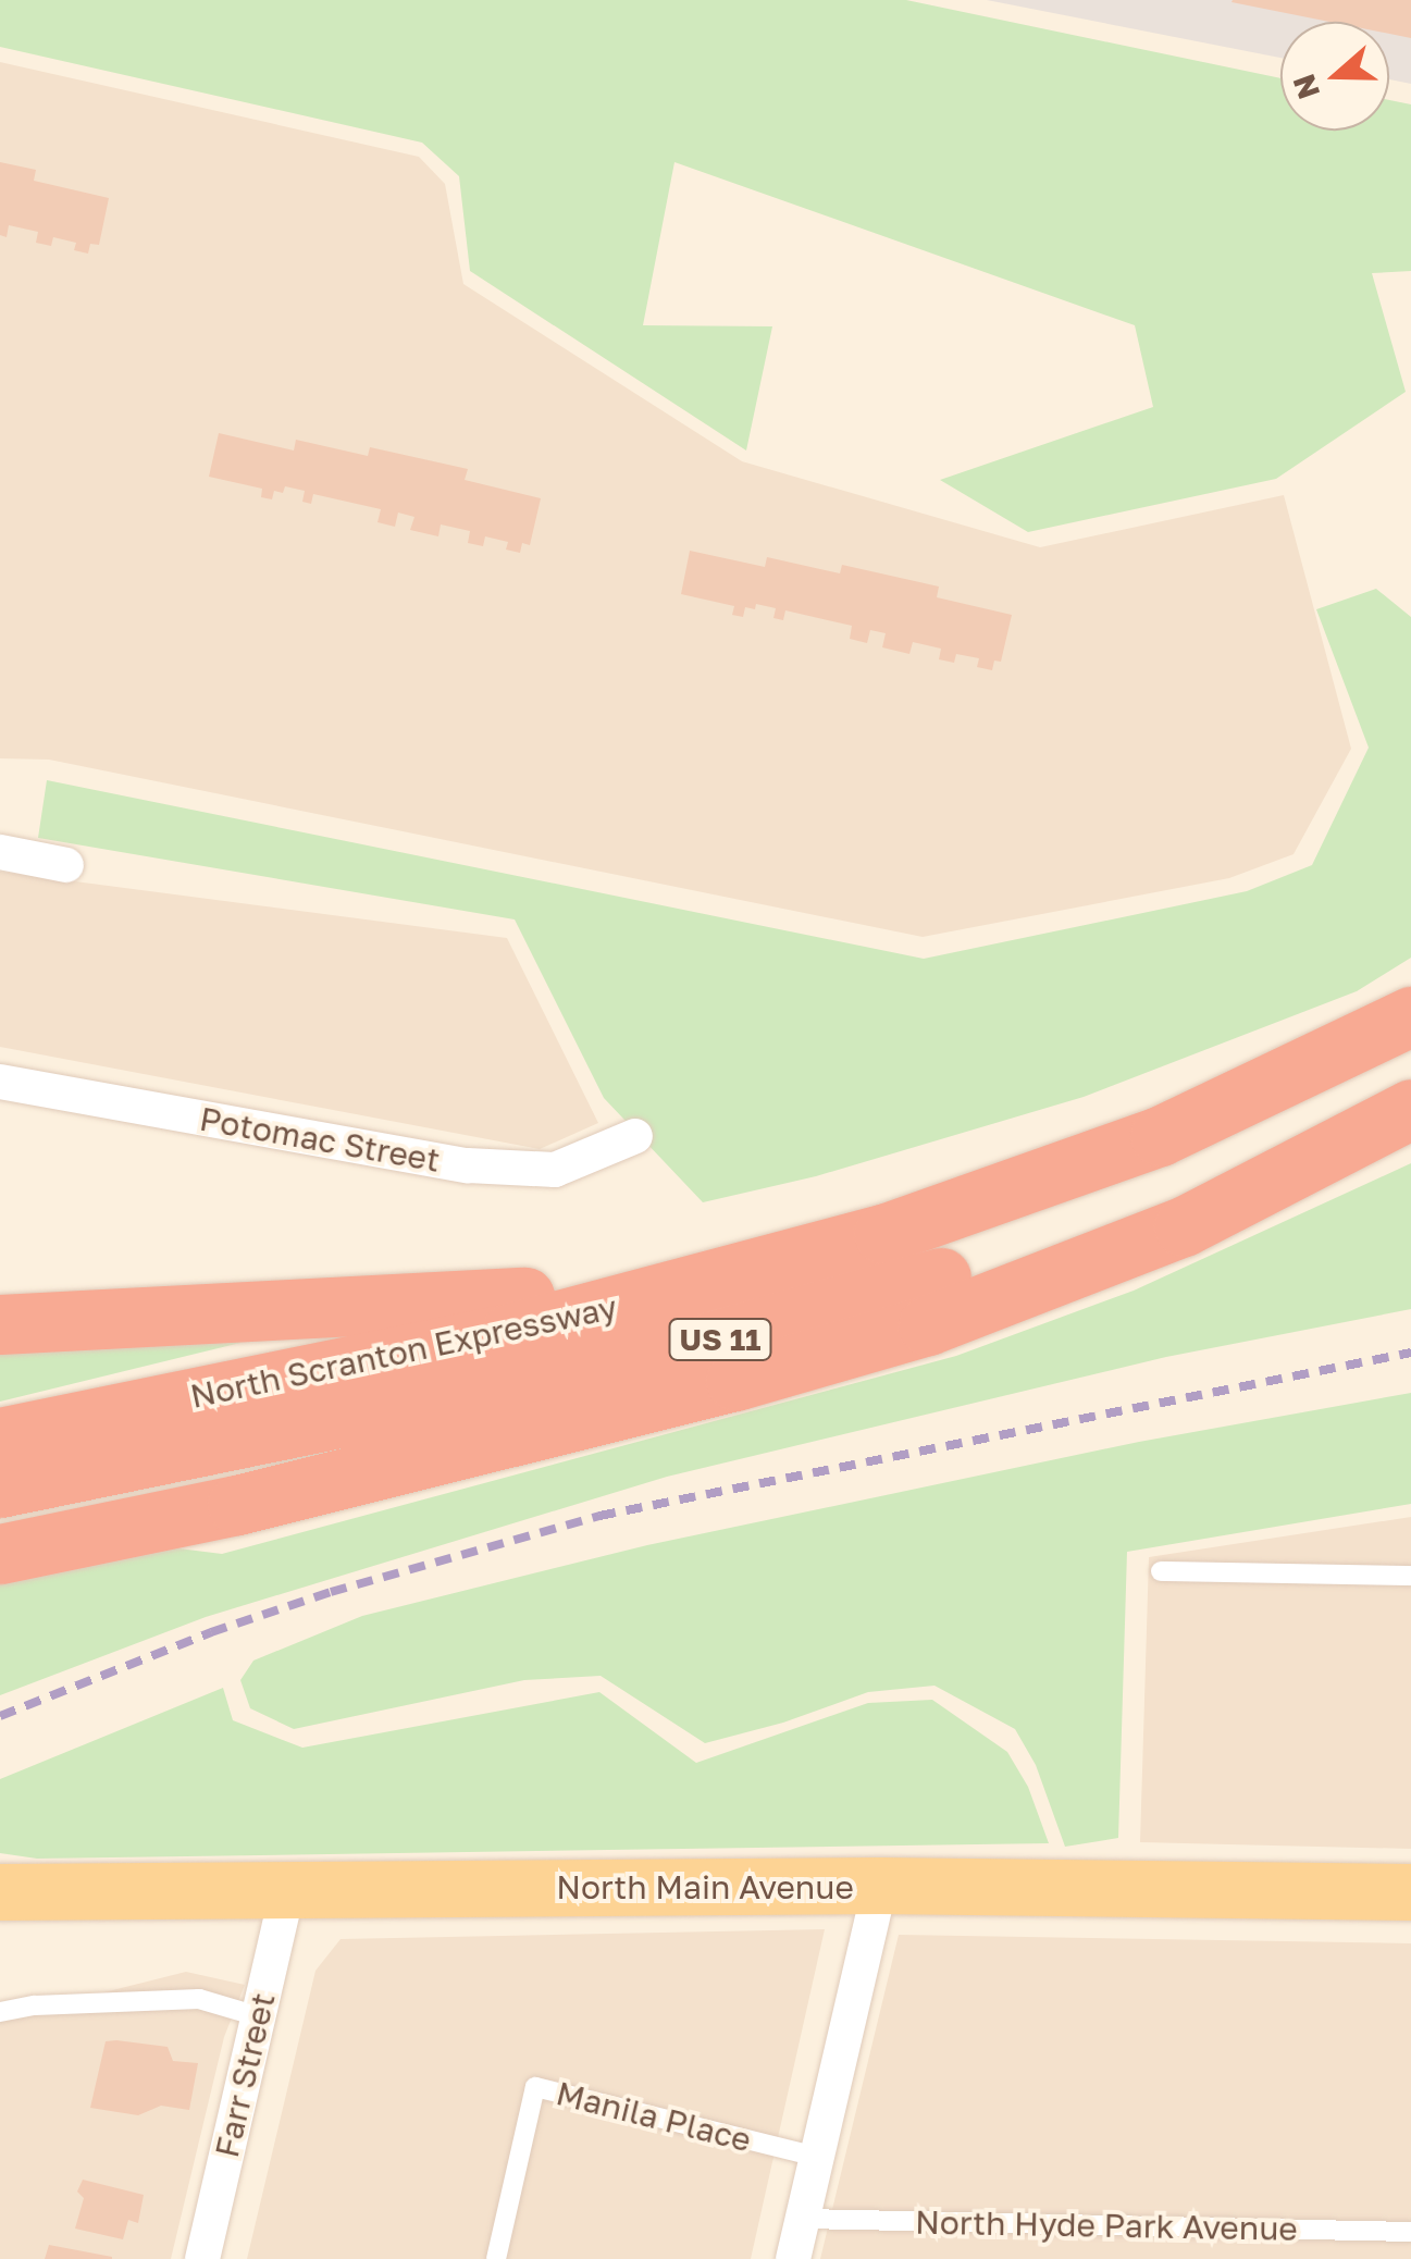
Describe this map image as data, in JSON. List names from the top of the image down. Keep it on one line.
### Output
{"streets":{"highway":["US 11","North Scranton Expressway"],"main road":["North Main Avenue"],"street":["Potomac Street","Farr Street"],"lane":["Manila Place","North Hyde Park Avenue"]},"crossings":[["North Main Avenue","Farr Street"]],"north":"left"}
